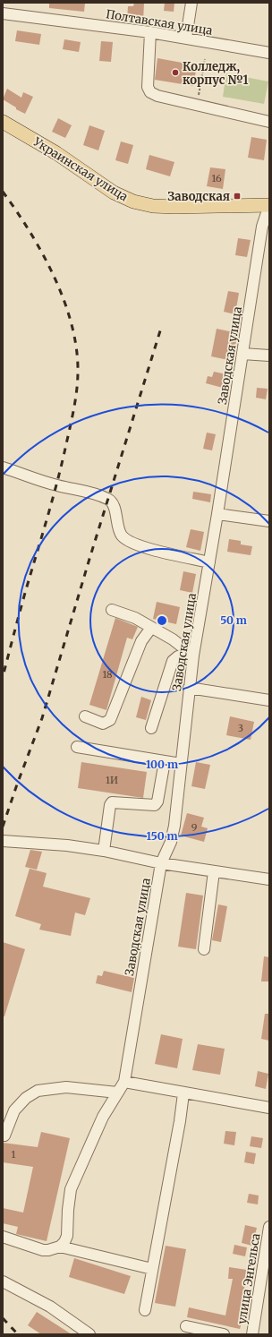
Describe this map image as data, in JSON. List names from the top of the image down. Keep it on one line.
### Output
{"streets":{"main road":["Украинская улица"],"street":["Полтавская улица","Заводская улица","улица Энгельса"]},"crossings":[["Украинская улица","Заводская улица"]],"places":{"other":["Колледж, корпус №1"],"transit":["Заводская"]},"house_numbers":["16","18","3","1И","9","1"],"rings":["50 m","100 m","150 m"]}
